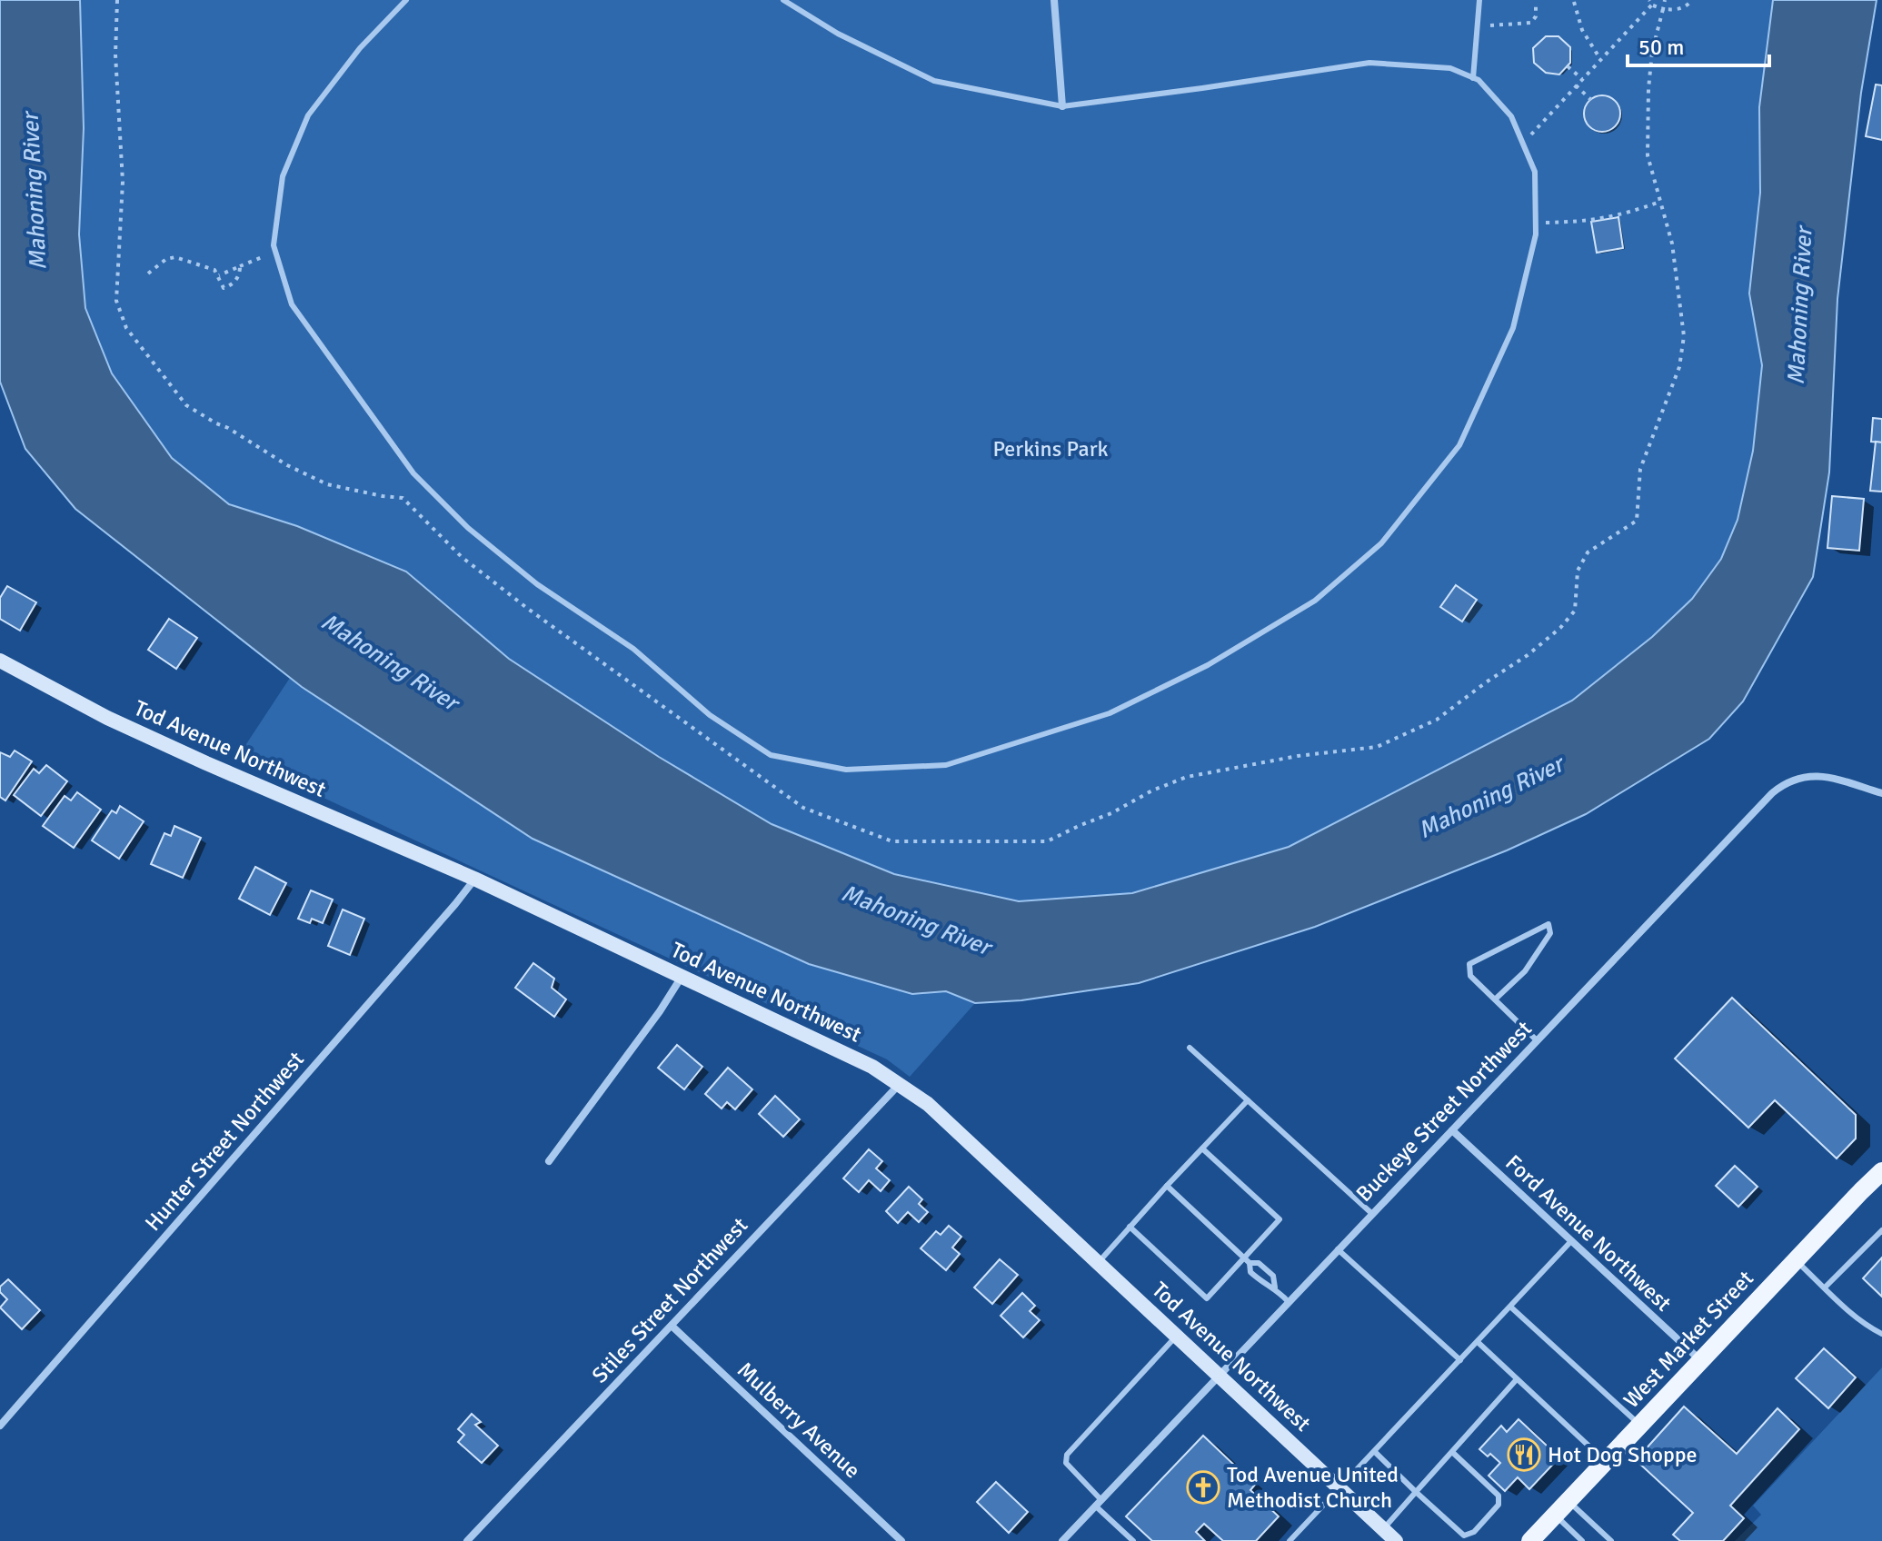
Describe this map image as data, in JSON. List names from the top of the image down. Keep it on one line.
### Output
{"streets":{"main road":["Tod Avenue Northwest","West Market Street"],"street":["Buckeye Street Northwest","Hunter Street Northwest","Ford Avenue Northwest","Stiles Street Northwest","Mulberry Avenue"]},"crossings":[["Tod Avenue Northwest","Buckeye Street Northwest"],["Tod Avenue Northwest","Hunter Street Northwest"],["Tod Avenue Northwest","Stiles Street Northwest"],["Buckeye Street Northwest","Ford Avenue Northwest"],["Ford Avenue Northwest","West Market Street"],["Stiles Street Northwest","Mulberry Avenue"]],"water":["Mahoning River"],"parks":["Perkins Park"],"places":{"restaurant":["Hot Dog Shoppe"],"church":["Tod Avenue United Methodist Church"]},"scale_bar":"50 m"}
